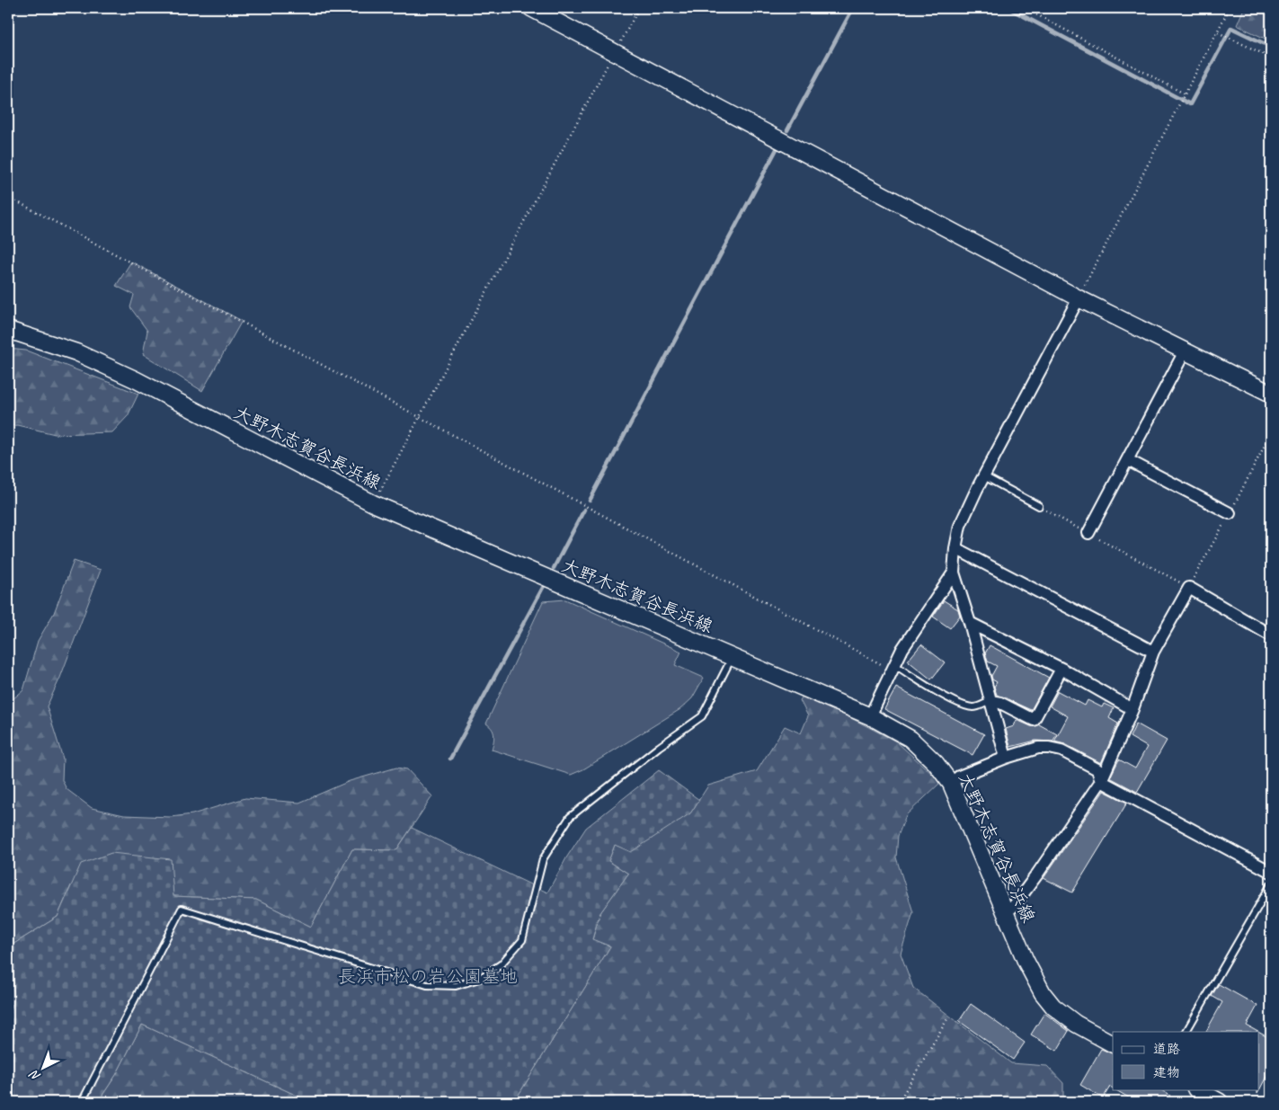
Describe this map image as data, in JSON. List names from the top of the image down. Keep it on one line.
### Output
{"streets":{"main road":["大野木志賀谷長浜線"]},"parks":["長浜市松の岩公園墓地"],"legend":["道路","建物"],"north":"bottom left"}
